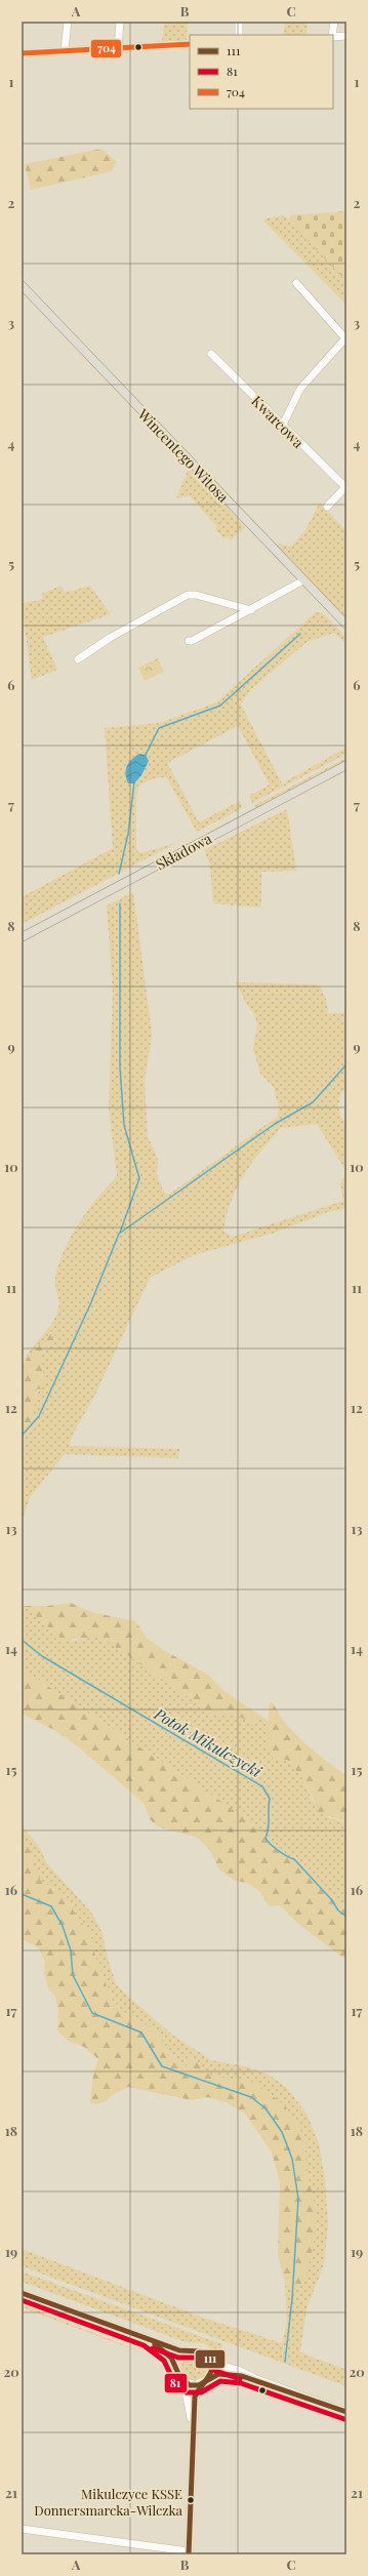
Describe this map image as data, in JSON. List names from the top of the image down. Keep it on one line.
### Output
{"streets":{"main road":["Wincentego Witosa","Składowa"],"street":["Kwarcowa"]},"water":["Potok Mikulczycki"],"places":["Mikulczyce KSSE Donnersmarcka-Wilczka"],"lines":["transit line 704","transit line 111","transit line 81"],"legend":["111","81","704"],"grid":{"columns":["A","B","C"],"rows":["1","2","3","4","5","6","7","8","9","10","11","12","13","14","15","16","17","18","19","20","21"]}}
